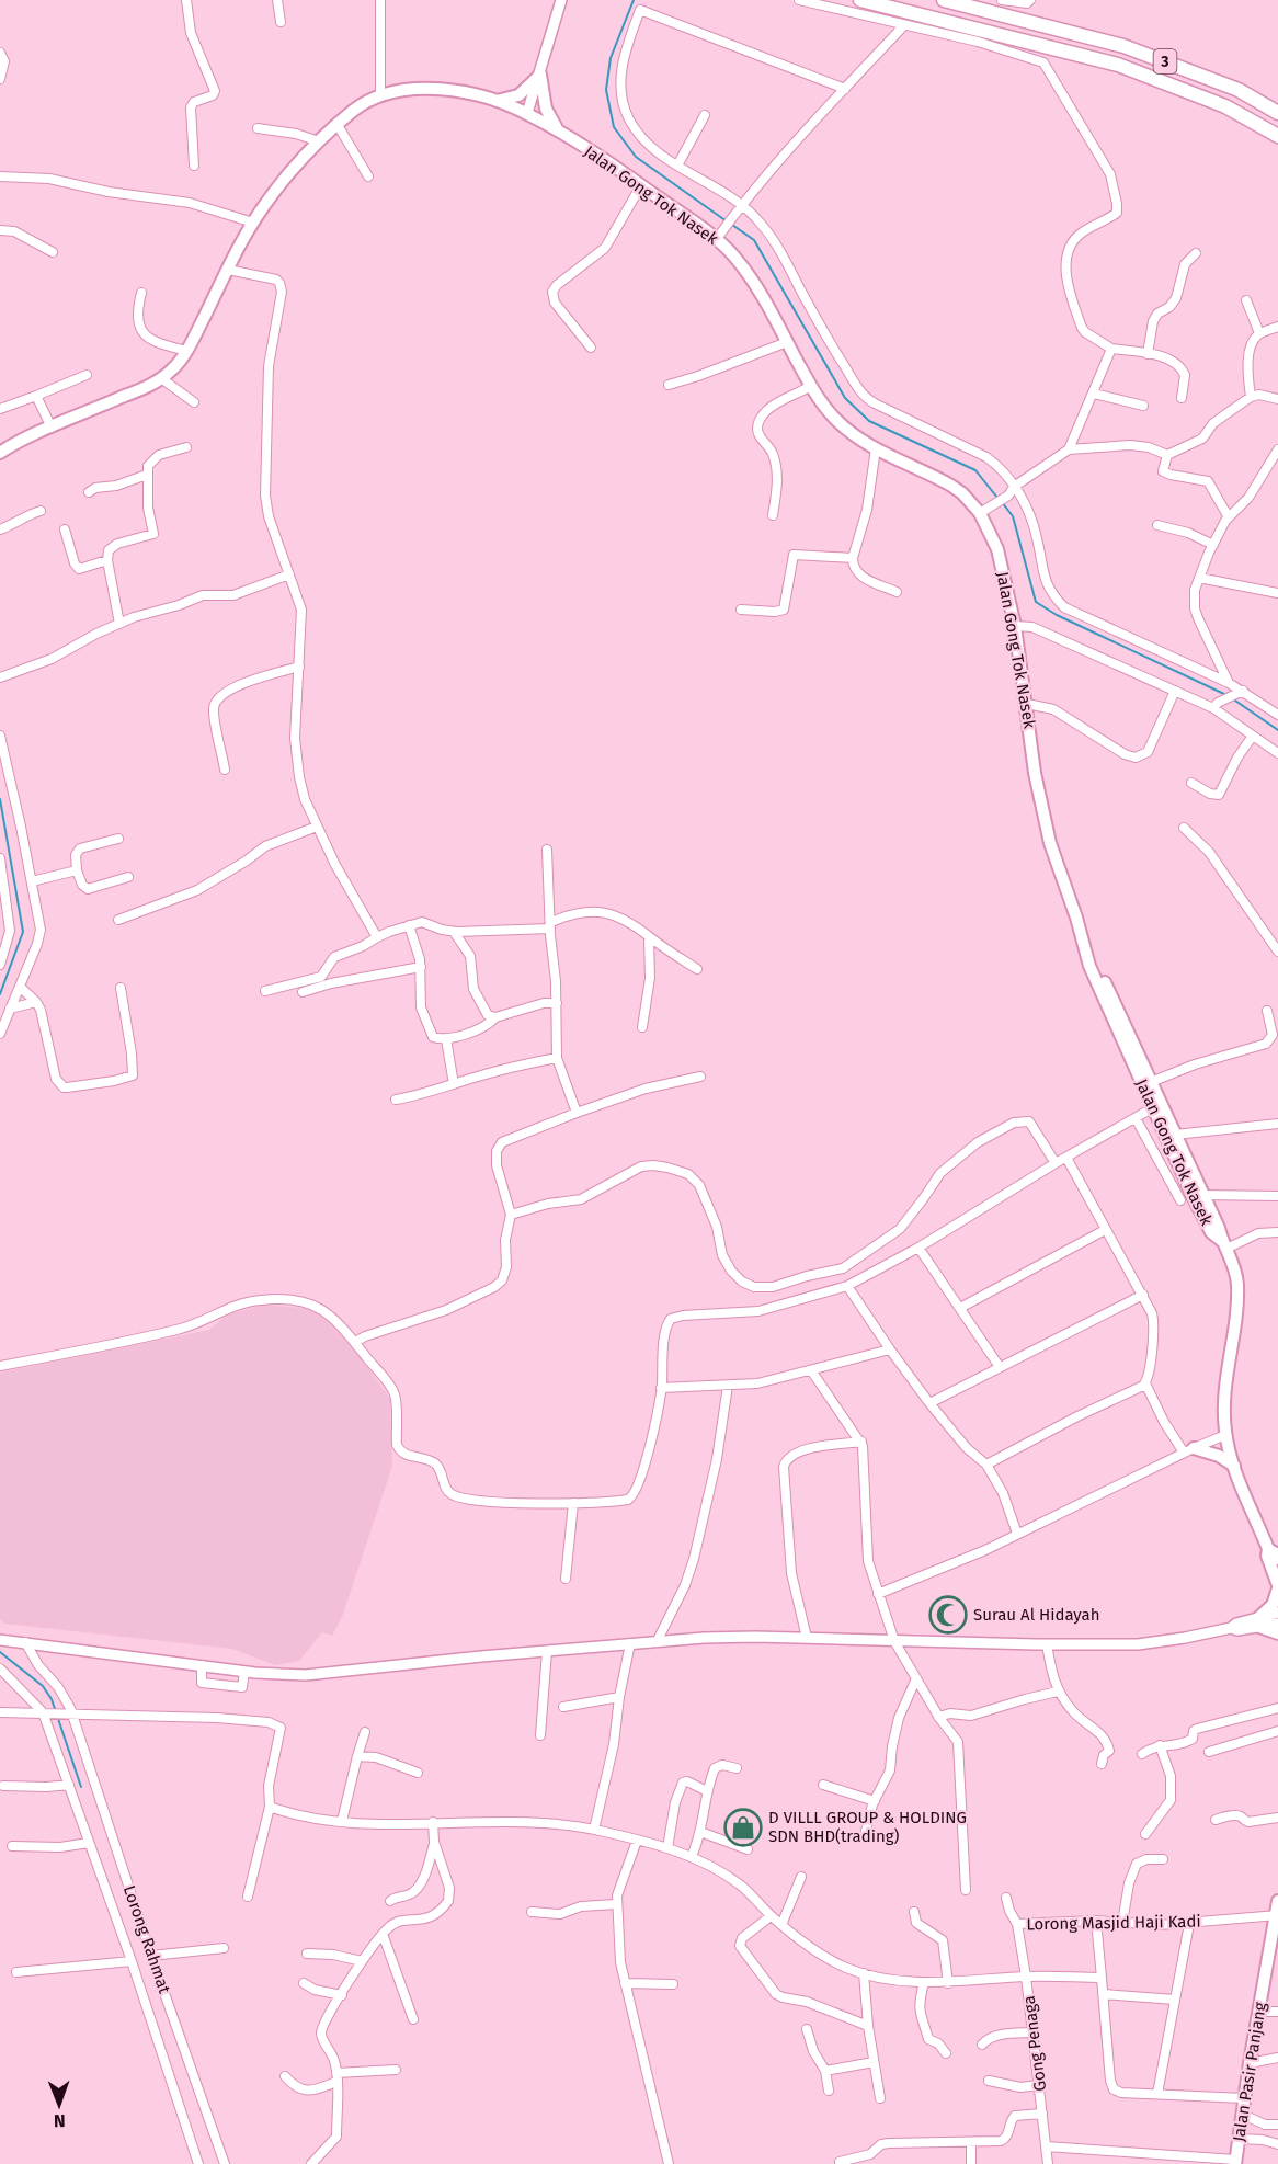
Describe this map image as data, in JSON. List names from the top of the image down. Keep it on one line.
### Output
{"streets":{"main road":["3","Jalan Gong Tok Nasek","Jalan Pasir Panjang"],"street":["Lorong Masjid Haji Kadi","Lorong Rahmat","Gong Penaga"]},"crossings":[["Lorong Masjid Haji Kadi","Gong Penaga"],["Lorong Masjid Haji Kadi","Jalan Pasir Panjang"]],"places":{"mosque":["Surau Al Hidayah"],"shop":["D VILLL GROUP & HOLDING SDN BHD(trading)"]},"north":"bottom"}
